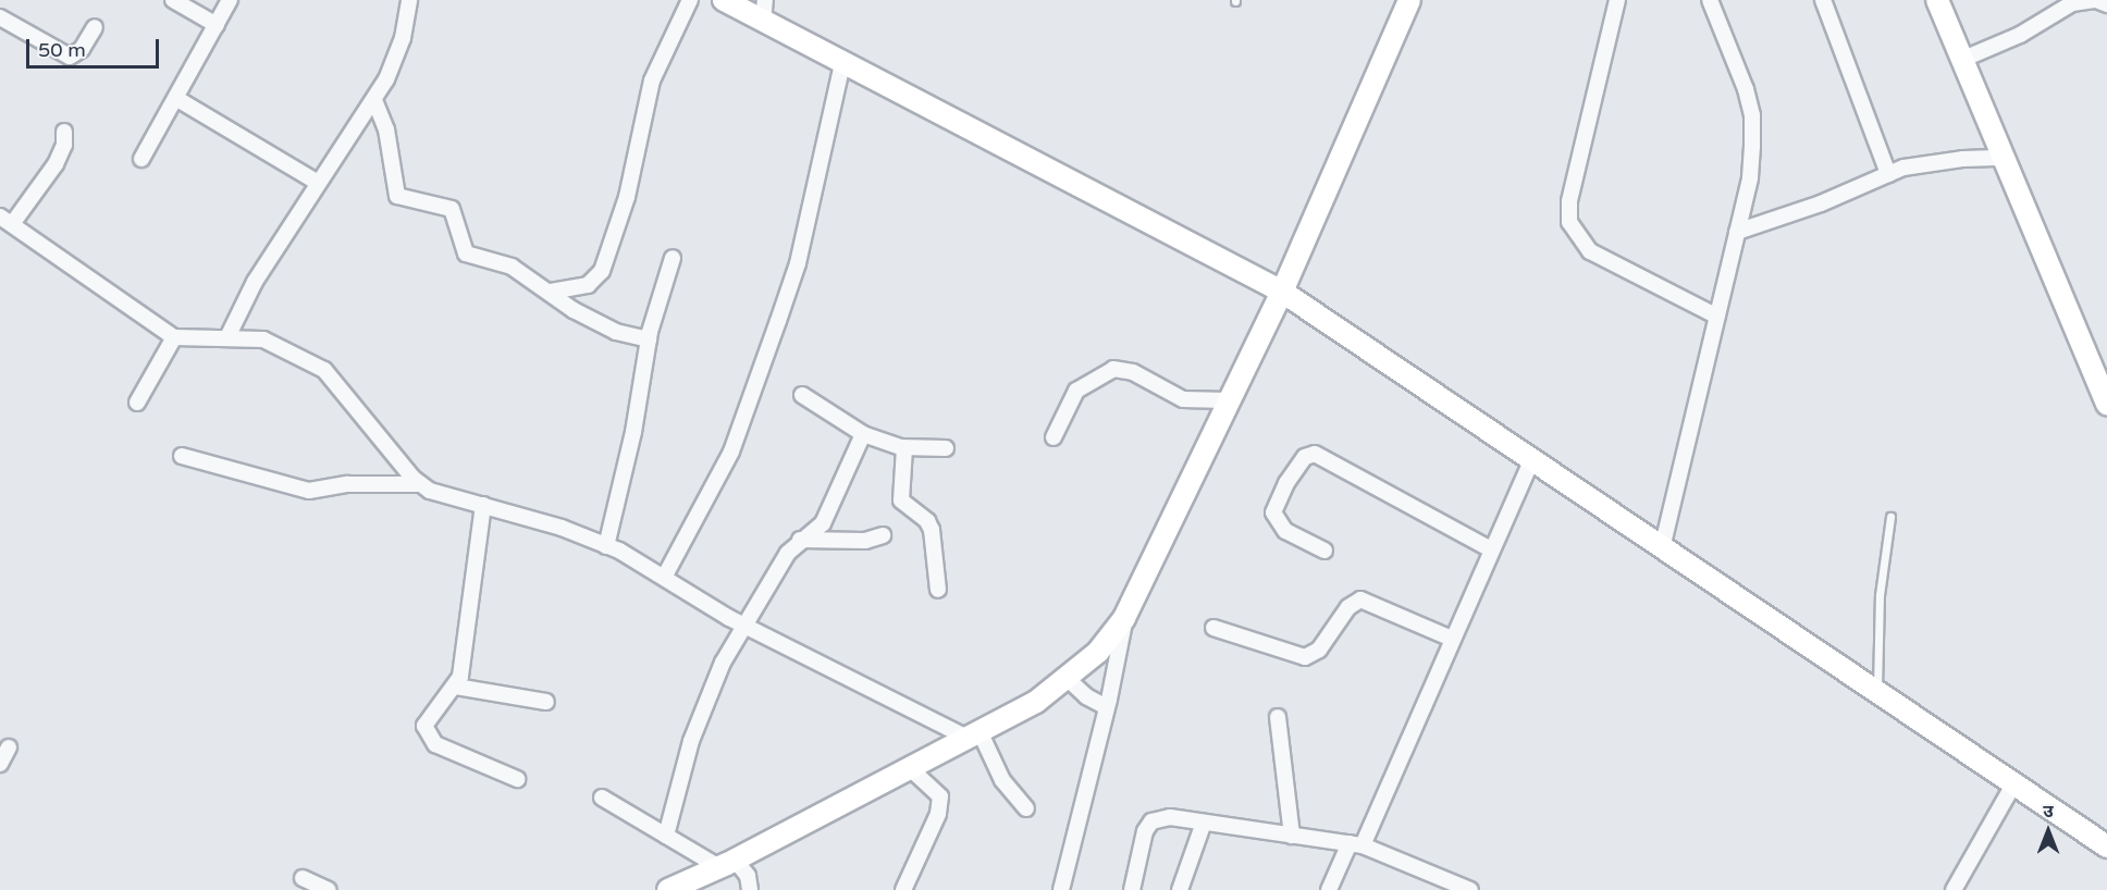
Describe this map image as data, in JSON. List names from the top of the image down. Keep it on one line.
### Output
{"scale_bar":"50 m","north":"top"}
